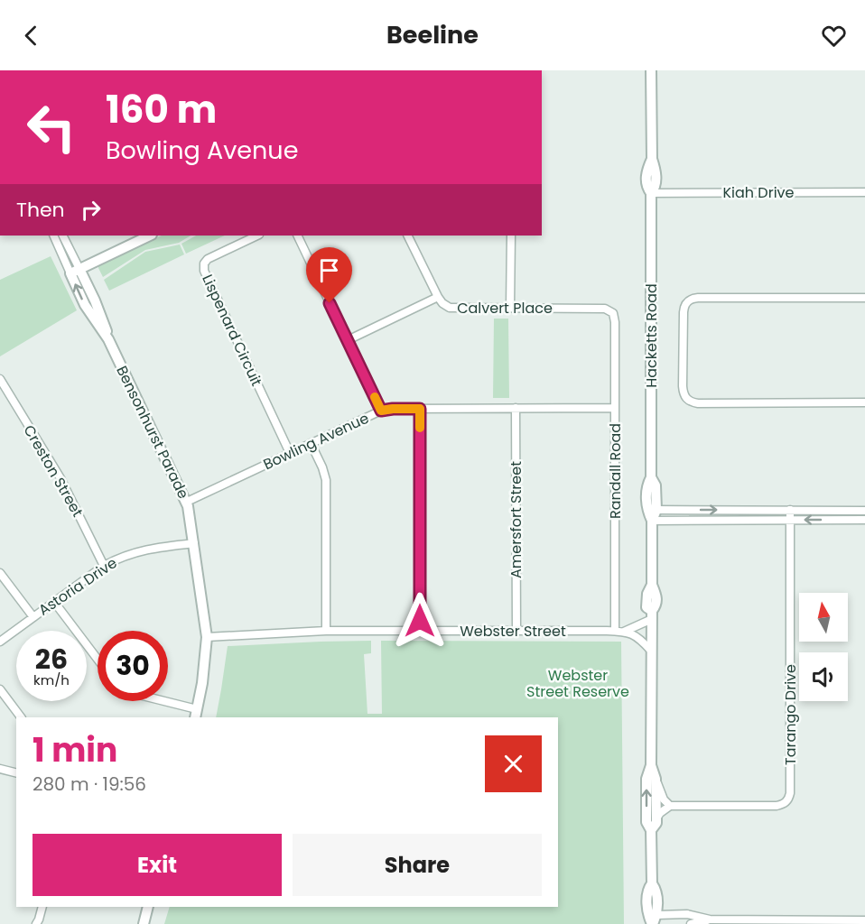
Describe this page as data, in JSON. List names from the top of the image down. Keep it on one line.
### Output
{"streets":{"street":["Kiah Drive","Calvert Place","Lispenard Circuit","Hacketts Road","Bensonhurst Parade","Bowling Avenue","Creston Street","Randall Road","Amersfort Street","Astoria Drive","Webster Street","Tarango Drive"]},"crossings":[["Kiah Drive","Hacketts Road"],["Calvert Place","Randall Road"],["Lispenard Circuit","Bowling Avenue"],["Hacketts Road","Webster Street"],["Bensonhurst Parade","Bowling Avenue"],["Bensonhurst Parade","Astoria Drive"],["Bensonhurst Parade","Webster Street"],["Bowling Avenue","Randall Road"],["Bowling Avenue","Amersfort Street"],["Creston Street","Astoria Drive"],["Randall Road","Webster Street"],["Amersfort Street","Webster Street"]],"parks":["Webster Street Reserve"],"north":"top","page":{"header":"Beeline","turn":["160 m","Bowling Avenue"],"then":"Then","speed":"26 km/h","limit":"30","heading":["1 min","280 m · 19:56"],"buttons":["Exit","Share"]}}
